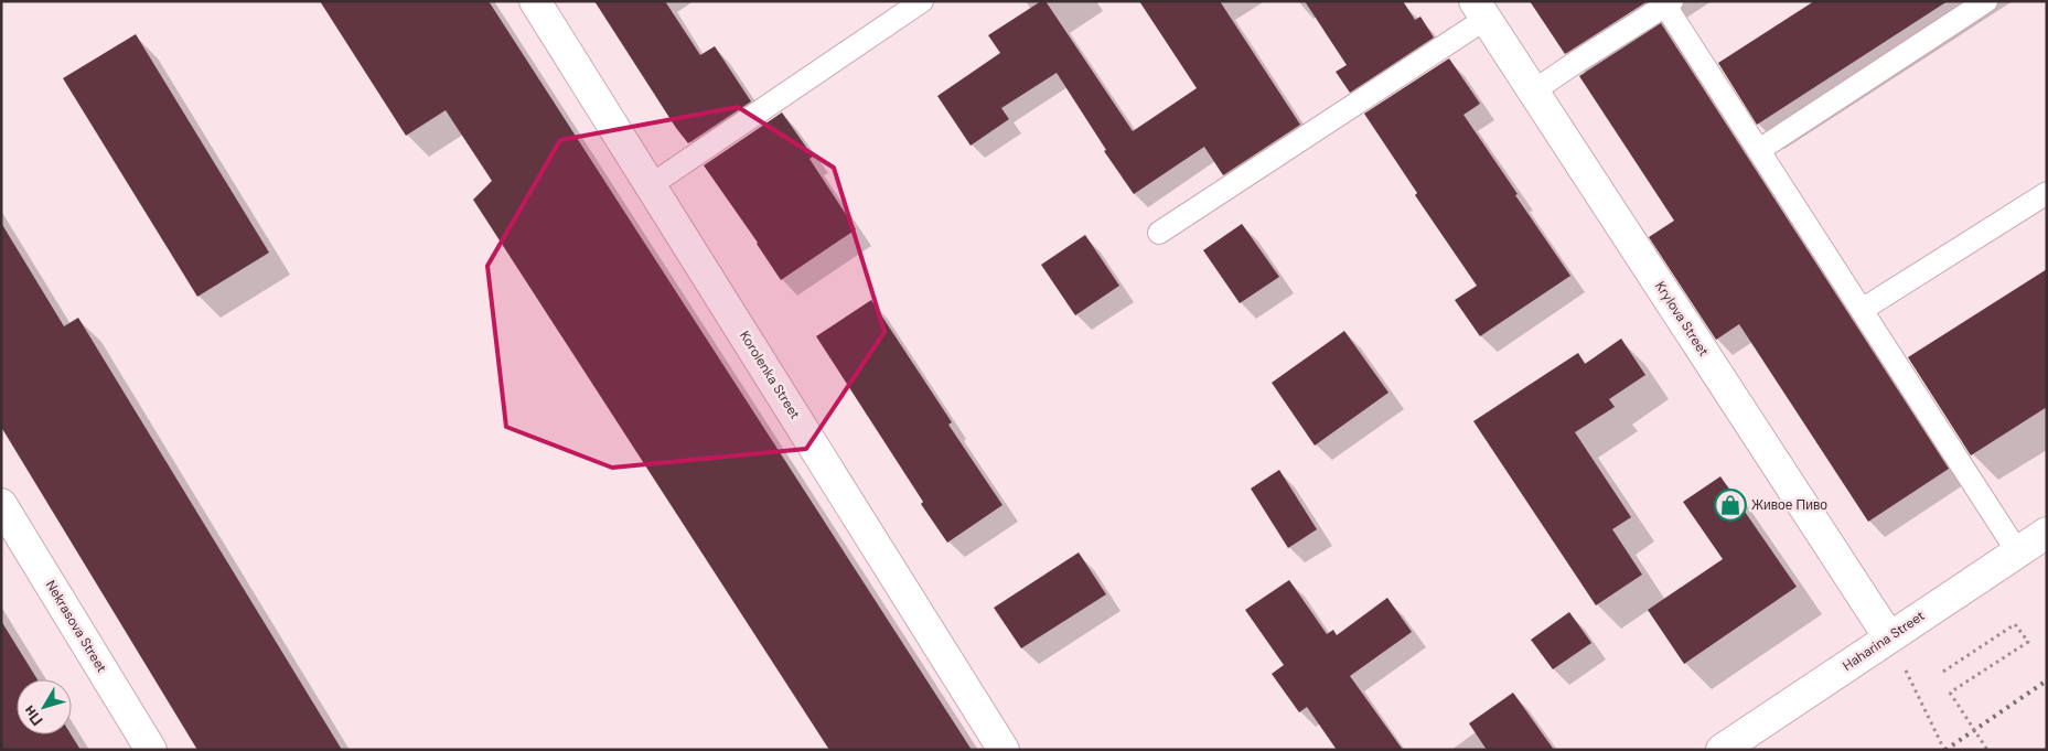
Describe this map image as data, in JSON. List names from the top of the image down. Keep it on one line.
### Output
{"streets":{"street":["Krylova Street","Korolenka Street","Nekrasova Street","Haharina Street"]},"crossings":[["Krylova Street","Haharina Street"]],"places":{"shop":["Живое Пиво"]},"north":"bottom left"}
